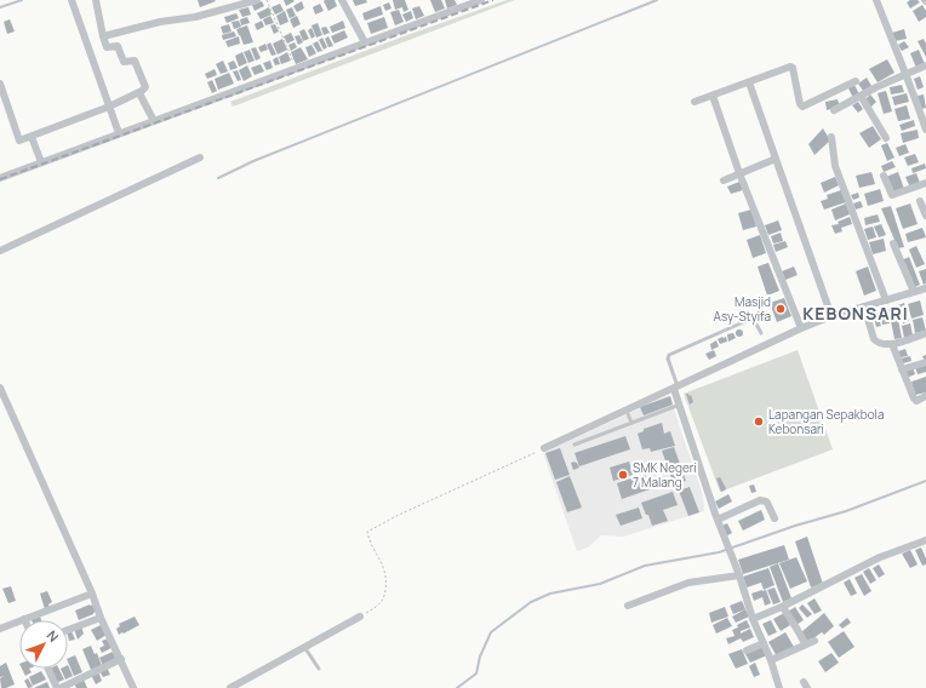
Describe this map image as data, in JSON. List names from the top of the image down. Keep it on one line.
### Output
{"districts":["KEBONSARI"],"places":["Masjid Asy-Styifa","Lapangan Sepakbola Kebonsari","SMK Negeri 7 Malang"],"north":"top right"}
